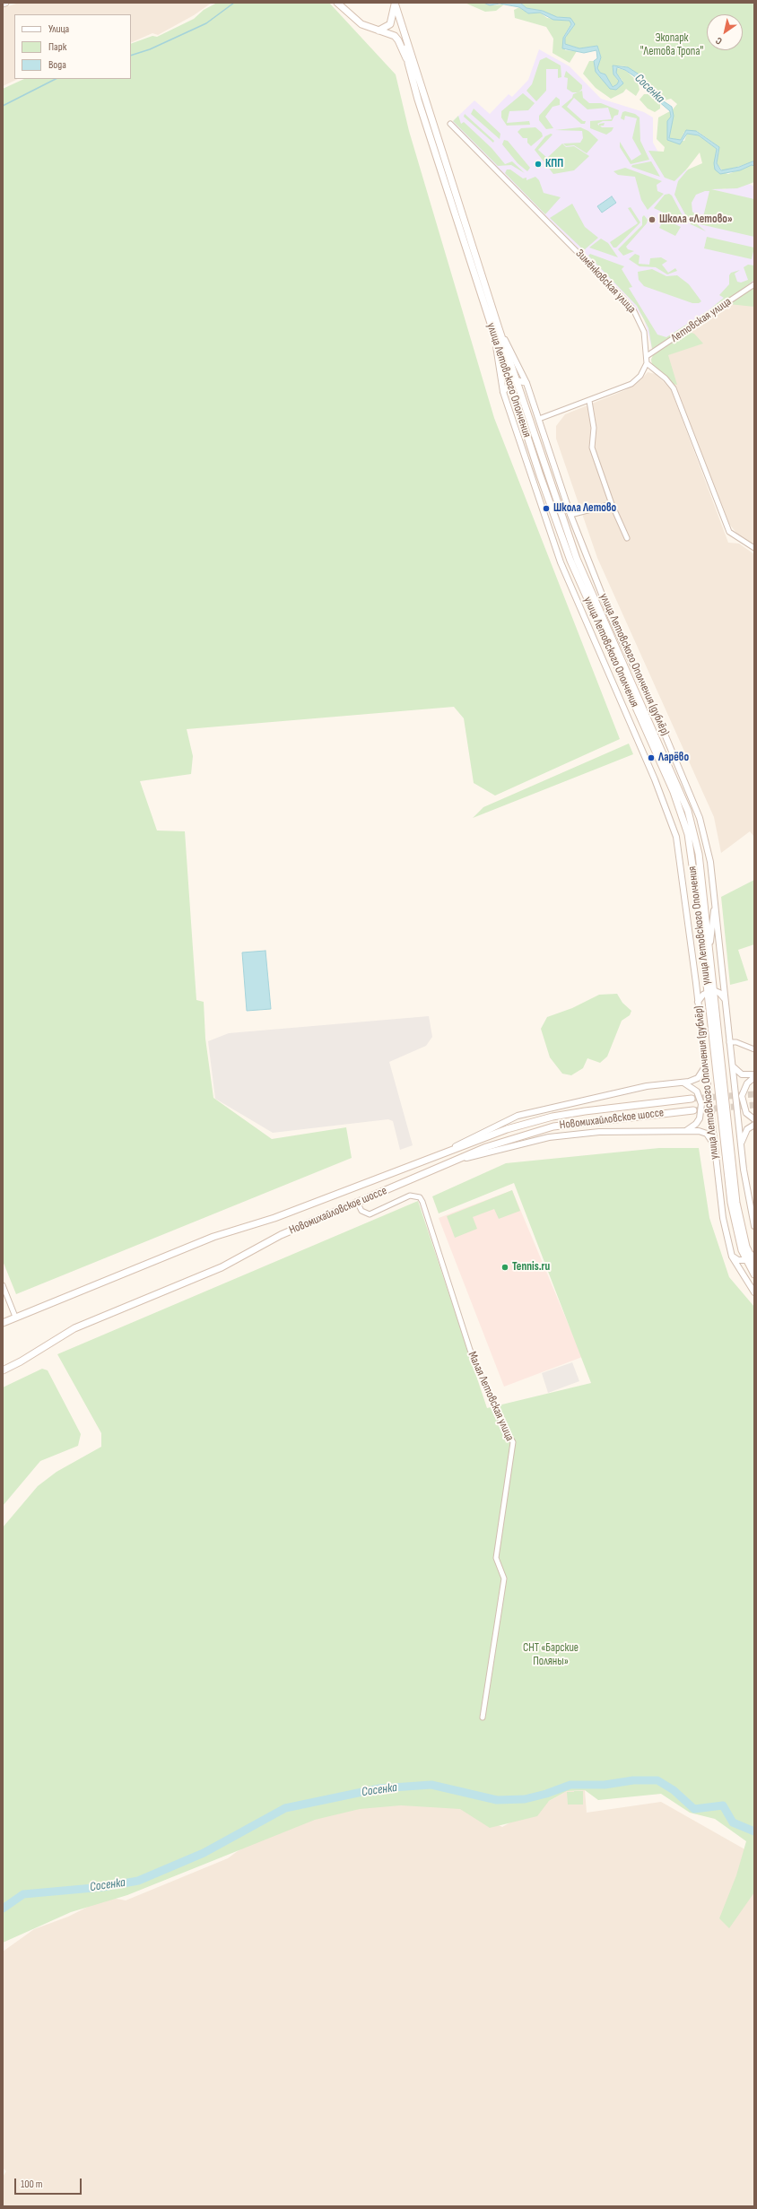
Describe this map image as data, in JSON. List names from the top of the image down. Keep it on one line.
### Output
{"streets":{"main road":["улица Летовского Ополчения","Новомихайловское шоссе"],"street":["Зимёнковская улица","Летовская улица","улица Летовского Ополчения (дублёр)","Малая Летовская улица"]},"crossings":[["Зимёнковская улица","Летовская улица"],["Зимёнковская улица","улица Летовского Ополчения (дублёр)"],["улица Летовского Ополчения","улица Летовского Ополчения (дублёр)"],["Новомихайловское шоссе","Малая Летовская улица"]],"water":["Сосенка"],"parks":["Экопарк \"Летова Тропа\"","СНТ «Барские Поляны»"],"places":["КПП","Школа «Летово»","Школа Летово","Ларёво","Tennis.ru"],"legend":["Улица","Парк","Вода"],"scale_bar":"100 m","north":"bottom left"}
